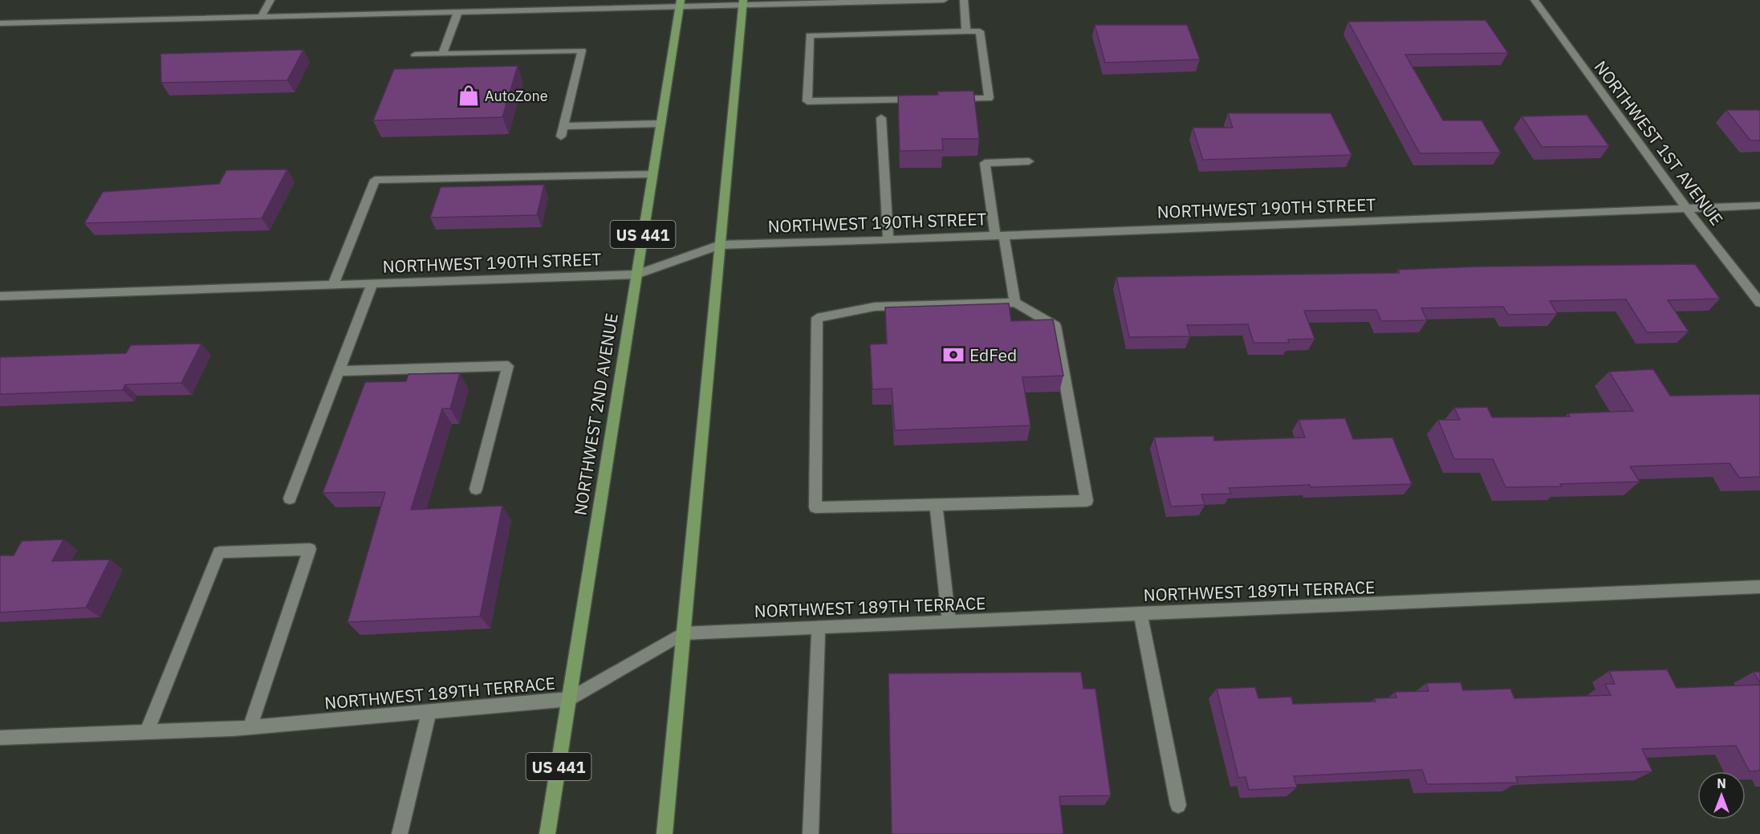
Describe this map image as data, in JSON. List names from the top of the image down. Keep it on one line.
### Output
{"streets":{"main road":["US 441","NORTHWEST 2ND AVENUE"],"street":["NORTHWEST 1ST AVENUE","NORTHWEST 190TH STREET","NORTHWEST 189TH TERRACE"]},"crossings":[["NORTHWEST 1ST AVENUE","NORTHWEST 190TH STREET"],["NORTHWEST 190TH STREET","NORTHWEST 2ND AVENUE"],["NORTHWEST 2ND AVENUE","NORTHWEST 189TH TERRACE"]],"places":{"shop":["AutoZone"],"bank":["EdFed"]},"north":"top"}
